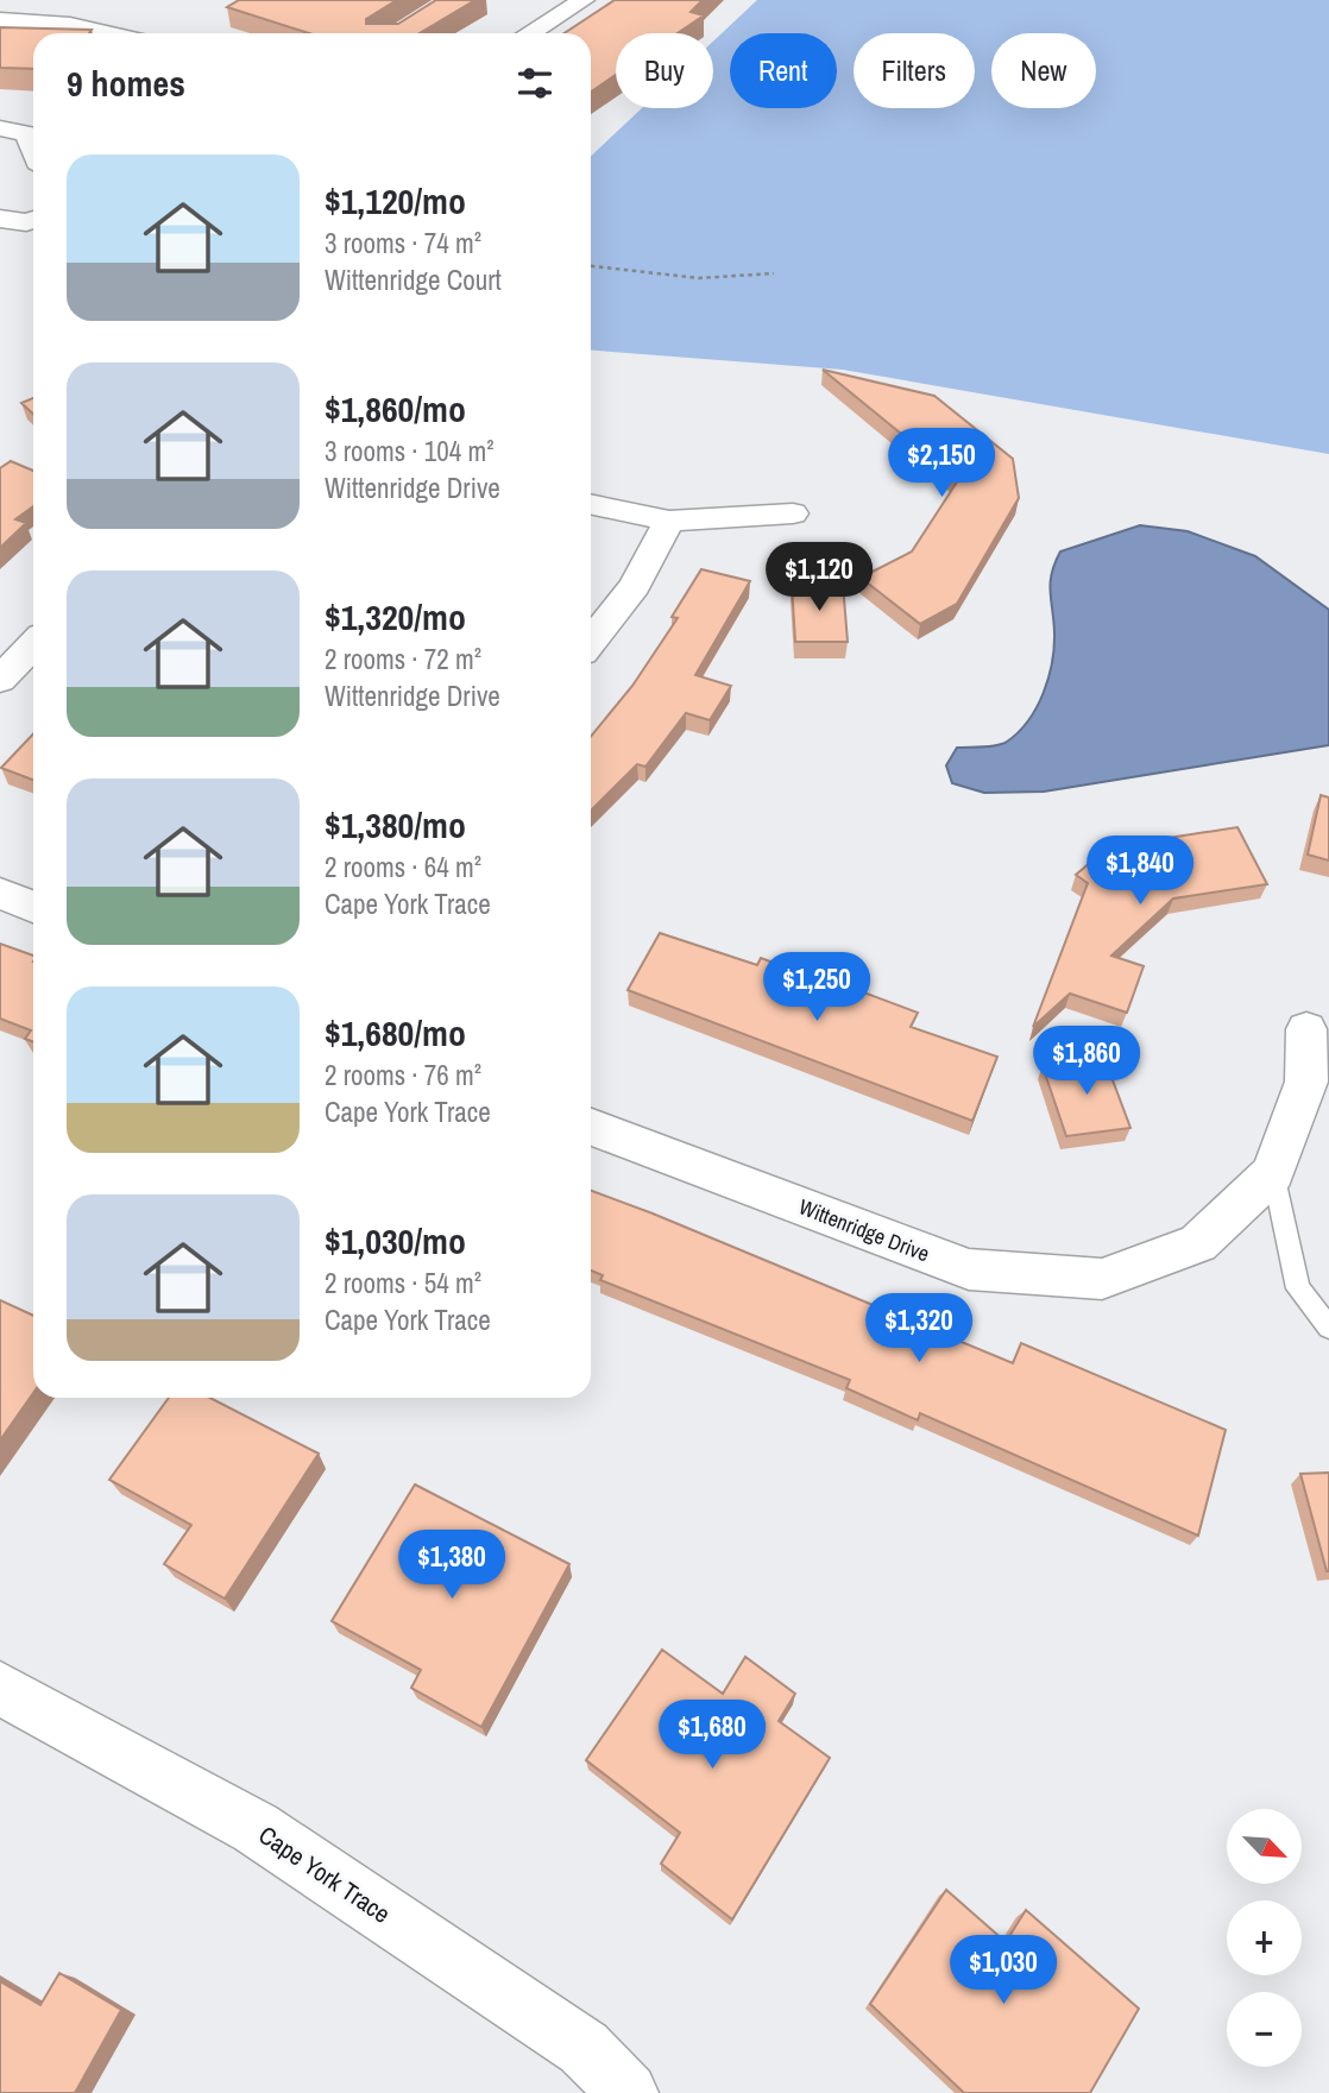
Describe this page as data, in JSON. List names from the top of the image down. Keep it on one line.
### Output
{"streets":{"street":["Wittenridge Drive","Cape York Trace"]},"north":"bottom right","page":{"chip":["Buy","Rent","Filters","New"],"heading":"9 homes","list":[{"name":"$1,120/mo","note":"3 rooms · 74 m² · Wittenridge Court"},{"name":"$1,860/mo","note":"3 rooms · 104 m² · Wittenridge Drive"},{"name":"$1,320/mo","note":"2 rooms · 72 m² · Wittenridge Drive"},{"name":"$1,380/mo","note":"2 rooms · 64 m² · Cape York Trace"},{"name":"$1,680/mo","note":"2 rooms · 76 m² · Cape York Trace"},{"name":"$1,030/mo","note":"2 rooms · 54 m² · Cape York Trace"}],"price":["$2,150","$1,120","$1,840","$1,250","$1,860","$1,320","$1,380","$1,680","$1,030"],"map_buttons":["+","−"]}}
